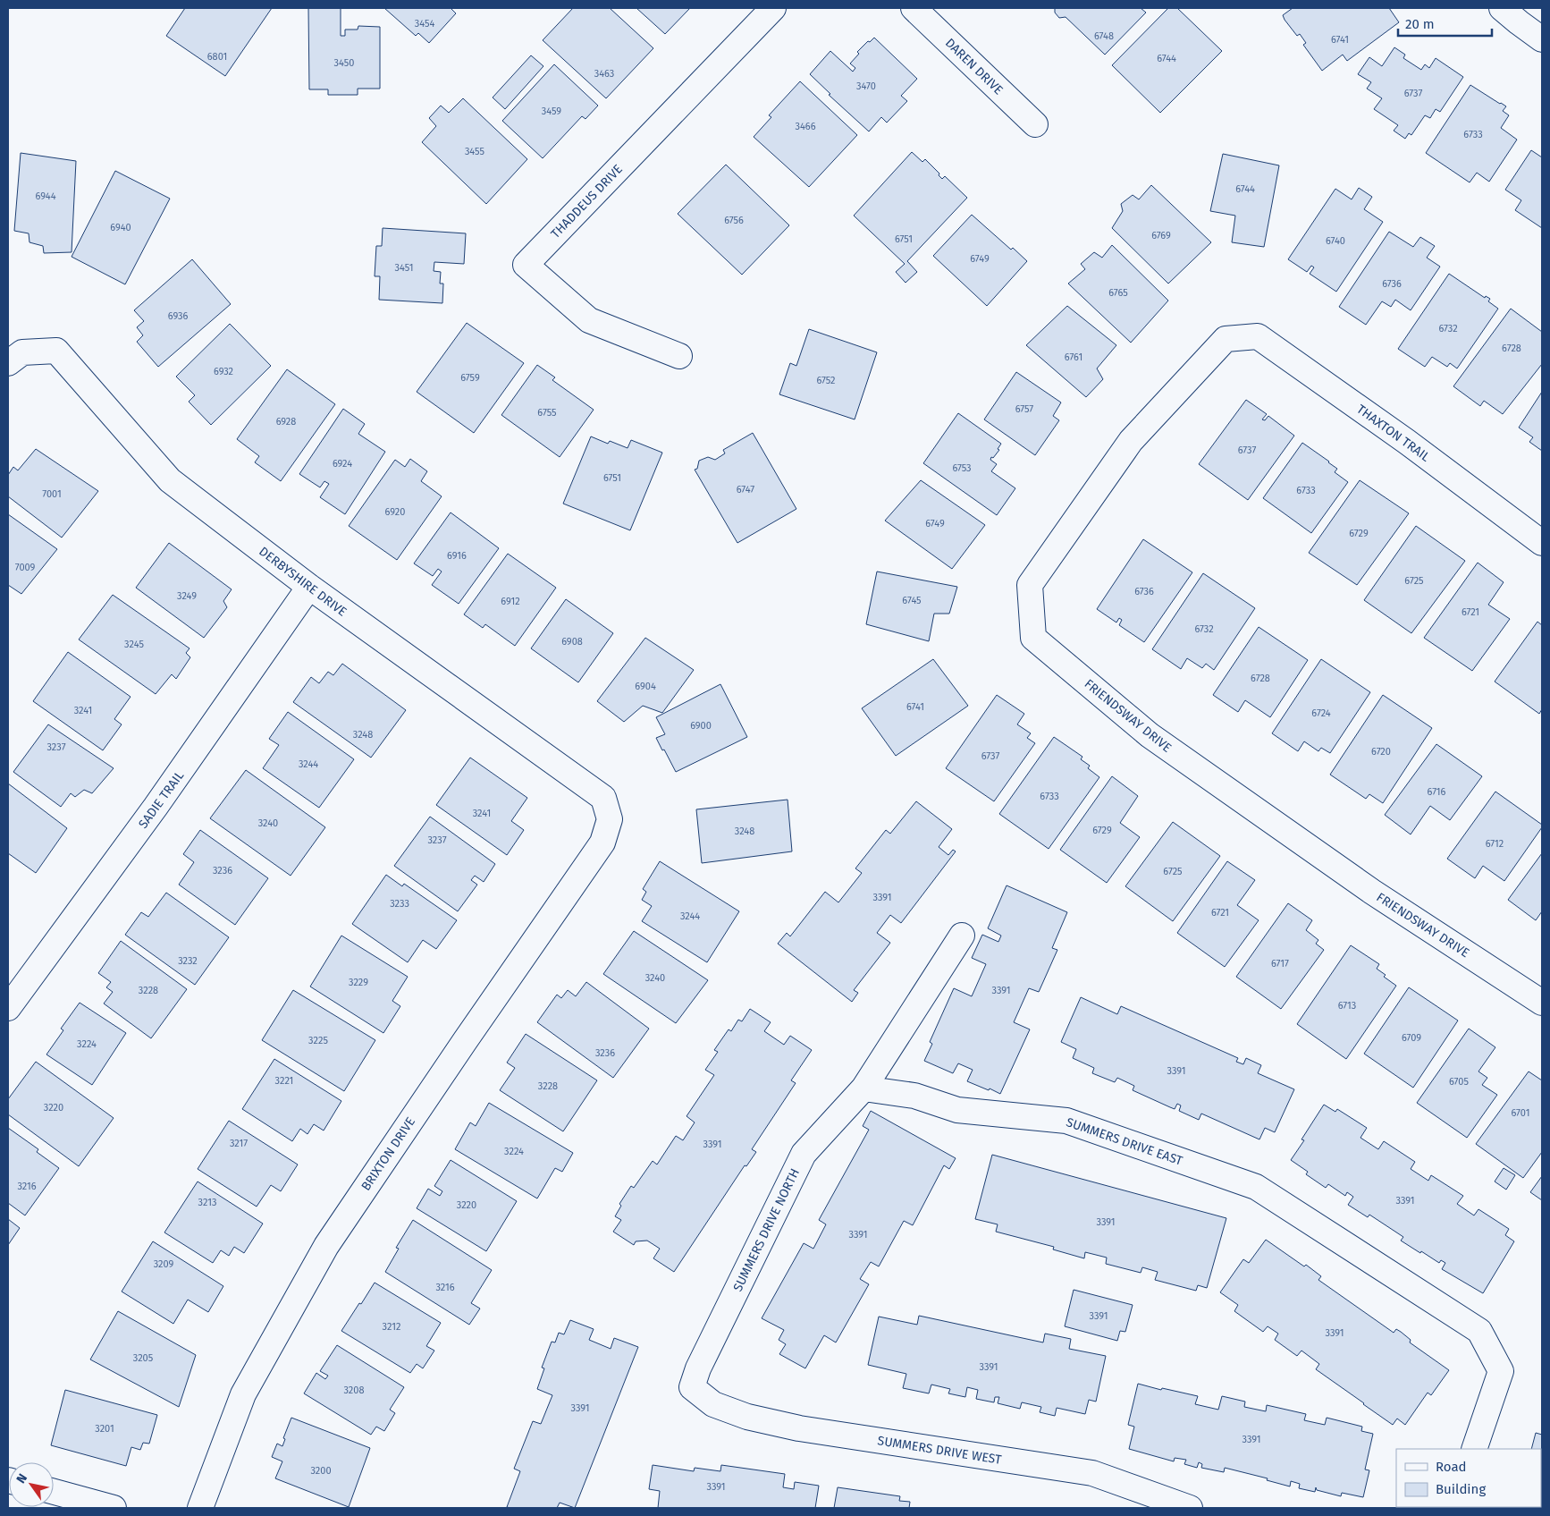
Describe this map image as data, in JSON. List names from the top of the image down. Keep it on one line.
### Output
{"streets":{"street":["DAREN DRIVE","THADDEUS DRIVE","THAXTON TRAIL","DERBYSHIRE DRIVE","FRIENDSWAY DRIVE","SADIE TRAIL","SUMMERS DRIVE EAST","BRIXTON DRIVE","SUMMERS DRIVE NORTH","SUMMERS DRIVE WEST"]},"crossings":[["THAXTON TRAIL","FRIENDSWAY DRIVE"],["DERBYSHIRE DRIVE","SADIE TRAIL"],["DERBYSHIRE DRIVE","BRIXTON DRIVE"],["SUMMERS DRIVE EAST","SUMMERS DRIVE NORTH"],["SUMMERS DRIVE NORTH","SUMMERS DRIVE WEST"]],"house_numbers":["3454","6748","6741","6801","6744","3450","3463","3470","6737","3459","3466","6733","3455","6744","6944","6756","6940","6769","6751","6740","6749","3451","6736","6765","6936","6732","6728","6761","6932","6759","6752","6757","6755","6928","6737","6924","6753","6751","6747","6733","7001","6920","6749","6729","6916","7009","6725","6736","3249","6745","6912","6721","6732","6908","3245","6728","6904","6741","3241","6724","6900","3248","3237","6720","6737","3244","6716","6733","3241","3240","6729","3248","3237","6712","3236","6725","3391","3233","6721","3244","3232","6717","3240","3229","3228","3391","6713","6709","3225","3224","3236","3391","3221","6705","3228","3220","6701","3217","3391","3224","3216","3391","3213","3220","3391","3391","3209","3216","3391","3212","3391","3205","3391","3208","3391","3201","3391","3200","3391"],"legend":["Road","Building"],"scale_bar":"20 m","north":"top left"}
